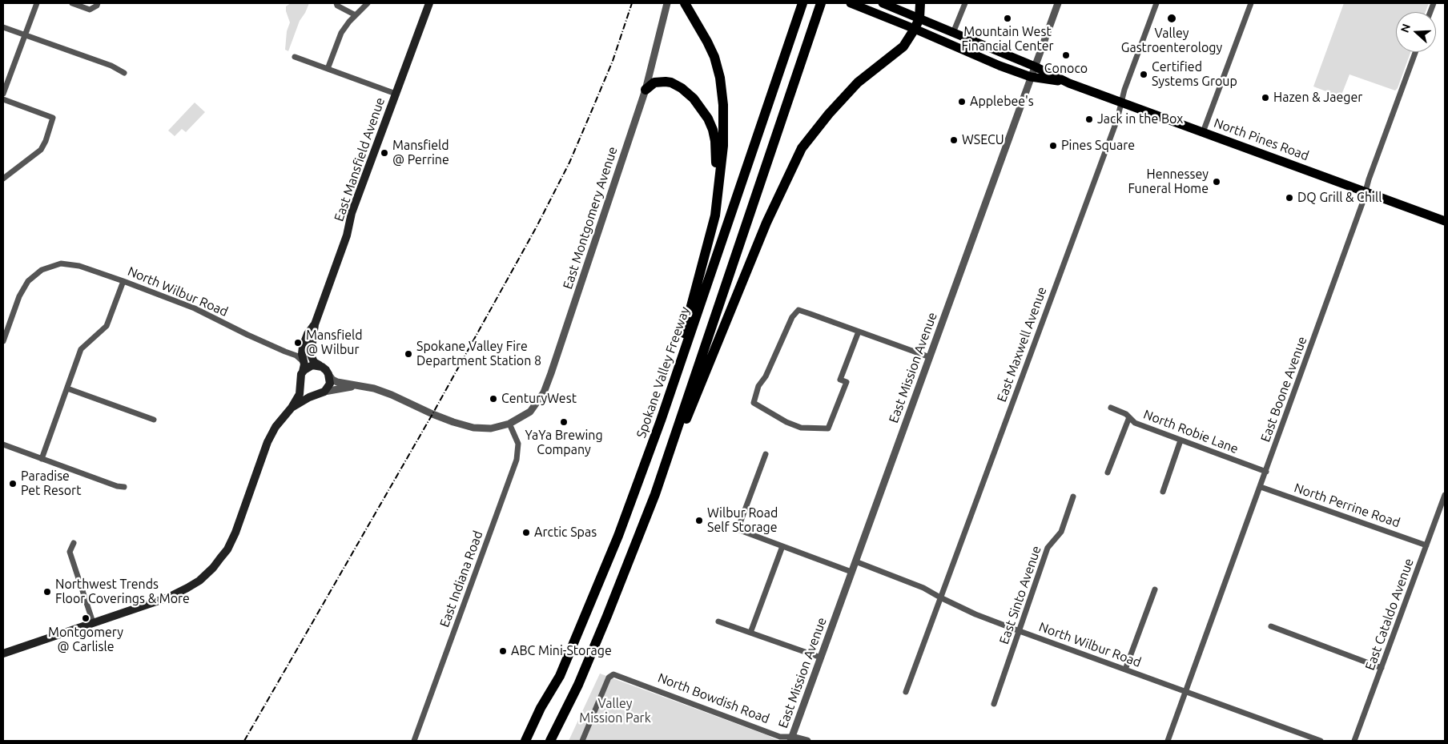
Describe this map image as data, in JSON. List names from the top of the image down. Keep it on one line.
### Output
{"streets":{"highway":["Spokane Valley Freeway"],"main road":["North Pines Road","East Mansfield Avenue"],"street":["East Montgomery Avenue","North Wilbur Road","East Maxwell Avenue","East Mission Avenue","East Boone Avenue","North Robie Lane","North Perrine Road","East Indiana Road","East Sinto Avenue","East Cataldo Avenue","North Bowdish Road"]},"crossings":[["North Pines Road","East Maxwell Avenue"],["North Pines Road","East Mission Avenue"],["North Pines Road","East Boone Avenue"],["East Montgomery Avenue","East Indiana Road"],["North Wilbur Road","East Maxwell Avenue"],["North Wilbur Road","East Mission Avenue"],["North Wilbur Road","East Boone Avenue"],["North Wilbur Road","East Sinto Avenue"],["East Mission Avenue","North Bowdish Road"],["East Boone Avenue","North Robie Lane"],["East Boone Avenue","North Perrine Road"],["North Perrine Road","East Cataldo Avenue"]],"parks":["Valley Mission Park"],"places":["Mountain West Financial Center","Valley Gastroenterology","Conoco","Certified Systems Group","Hazen & Jaeger","Applebee's","Jack in the Box","WSECU","Pines Square","Mansfield @ Perrine","Hennessey Funeral Home","DQ Grill & Chill","Mansfield @ Wilbur","Spokane Valley Fire Department Station 8","CenturyWest","YaYa Brewing Company","Paradise Pet Resort","Wilbur Road Self Storage","Arctic Spas","Northwest Trends Floor Coverings & More","Montgomery @ Carlisle","ABC Mini-Storage"],"north":"left"}
